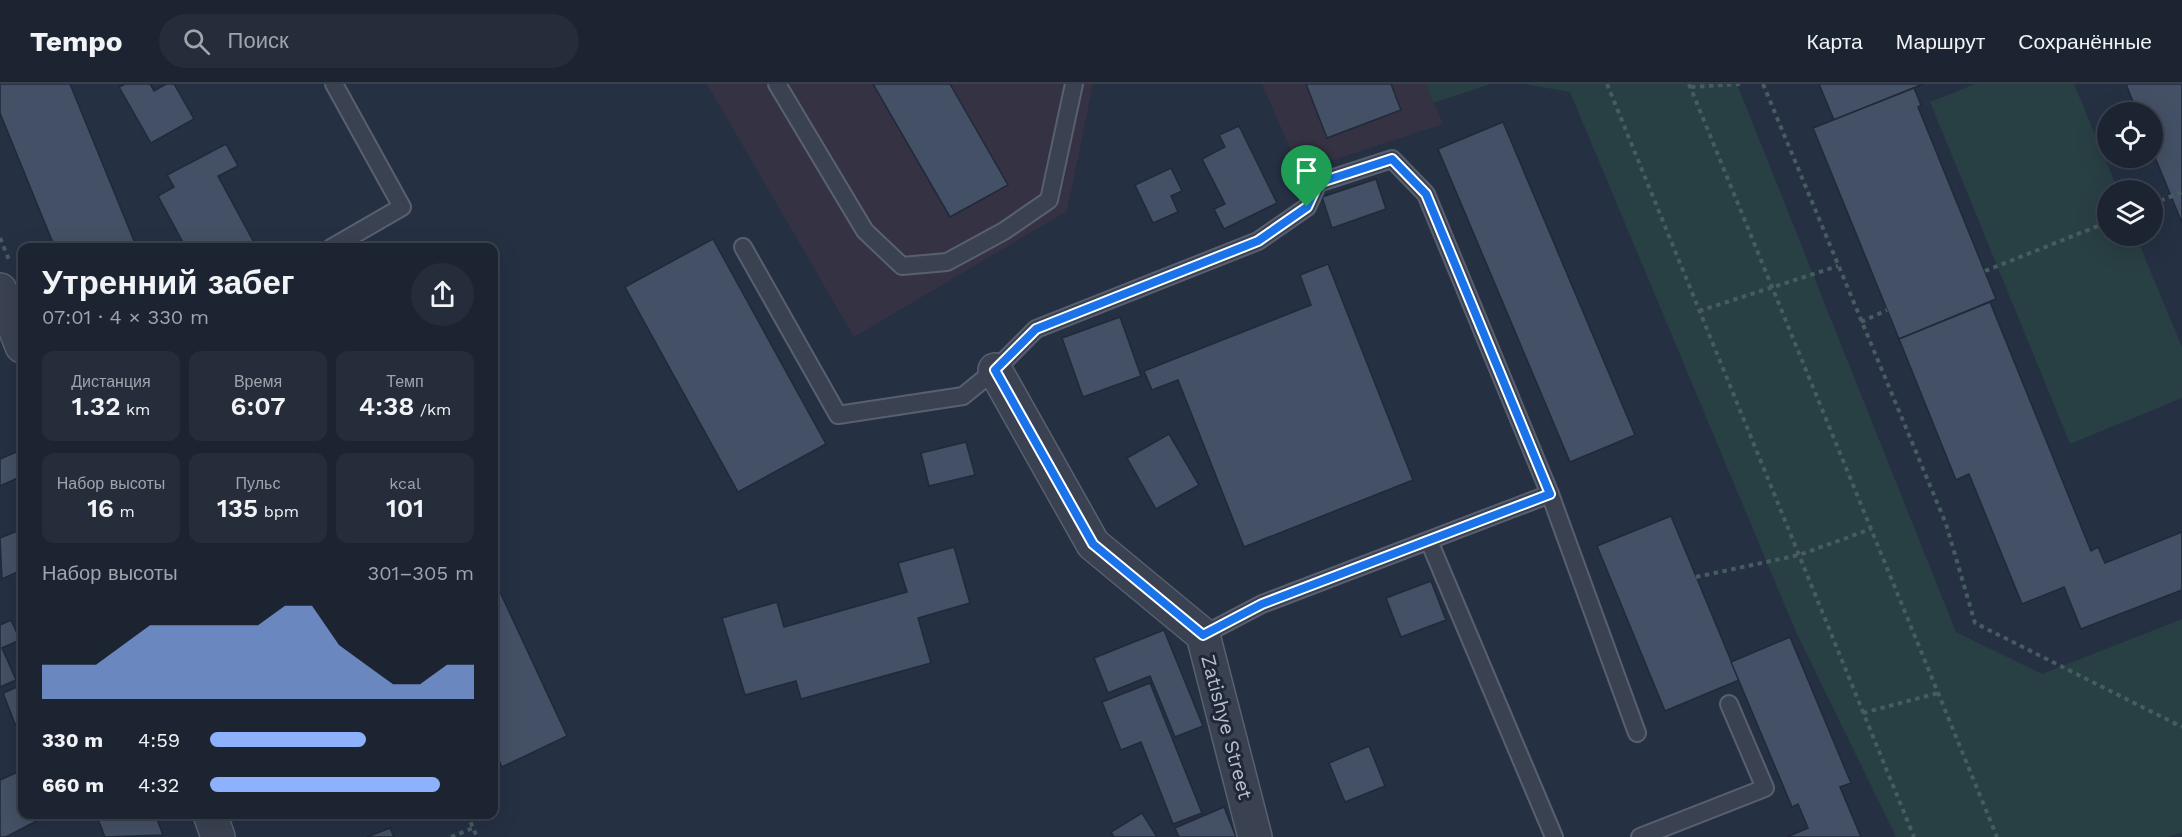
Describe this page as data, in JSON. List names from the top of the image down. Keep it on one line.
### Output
{"streets":{"street":["Zatishye Street"]},"page":{"header":"Tempo","search":"Поиск","nav":["Карта","Маршрут","Сохранённые"],"heading":["Утренний забег","07:01 · 4 × 330 m"],"stats":[["Дистанция","1.32 km"],["Время","6:07"],["Темп","4:38 /km"],["Набор высоты","16 m"],["Пульс","135 bpm"],["kcal","101"]],"chart":["Набор высоты","301–305 m"],"list":[{"name":"330 m","note":"4:59"},{"name":"660 m","note":"4:32"}]}}
